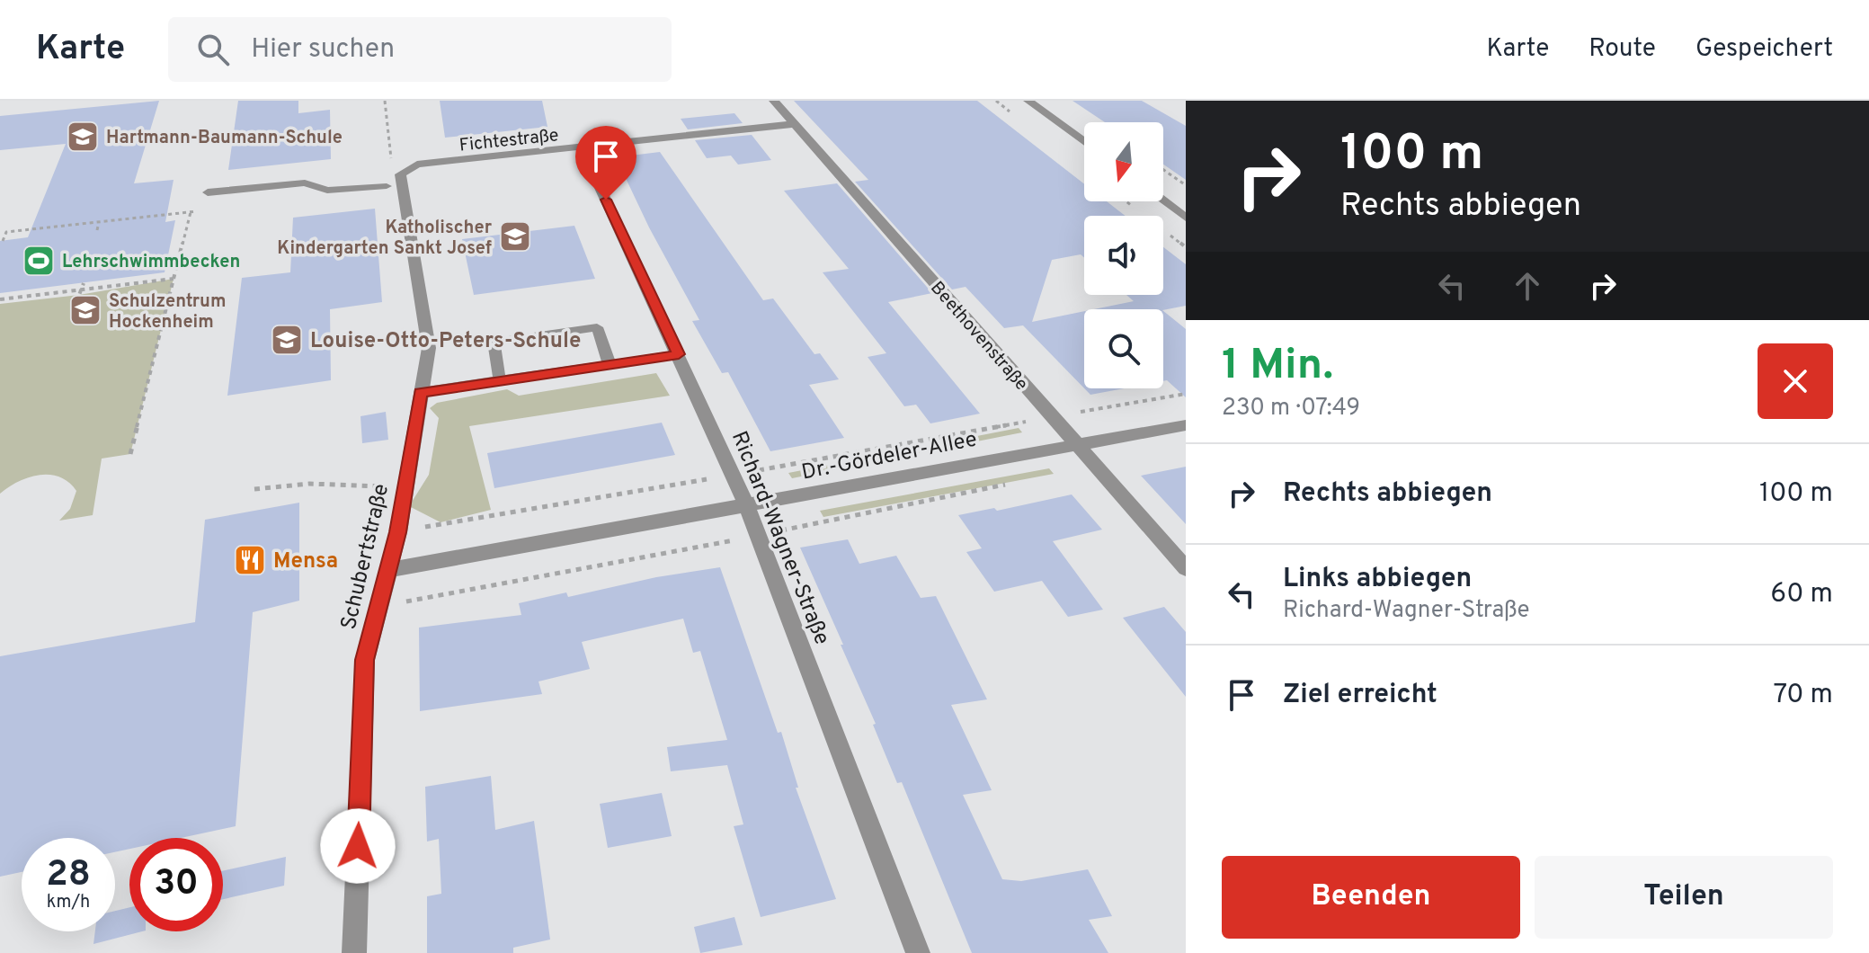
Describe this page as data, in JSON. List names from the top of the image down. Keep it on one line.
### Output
{"streets":{"street":["Fichtestraße","Beethovenstraße","Dr.-Gördeler-Allee","Richard-Wagner-Straße","Schubertstraße"]},"crossings":[["Fichtestraße","Beethovenstraße"],["Fichtestraße","Richard-Wagner-Straße"],["Fichtestraße","Schubertstraße"],["Beethovenstraße","Dr.-Gördeler-Allee"],["Dr.-Gördeler-Allee","Richard-Wagner-Straße"],["Dr.-Gördeler-Allee","Schubertstraße"]],"places":{"school or university":["Hartmann-Baumann-Schule","Katholischer Kindergarten Sankt Josef","Schulzentrum Hockenheim","Louise-Otto-Peters-Schule"],"sports":["Lehrschwimmbecken"],"restaurant":["Mensa"]},"north":"bottom","page":{"header":"Karte","search":"Hier suchen","nav":["Karte","Route","Gespeichert"],"turn":["100 m","Rechts abbiegen"],"heading":["1 Min.","230 m · 07:49"],"list":[{"name":"Rechts abbiegen","value":"100 m"},{"name":"Links abbiegen","note":"Richard-Wagner-Straße","value":"60 m"},{"name":"Ziel erreicht","value":"70 m"}],"speed":"28 km/h","limit":"30","buttons":["Beenden","Teilen"]}}
